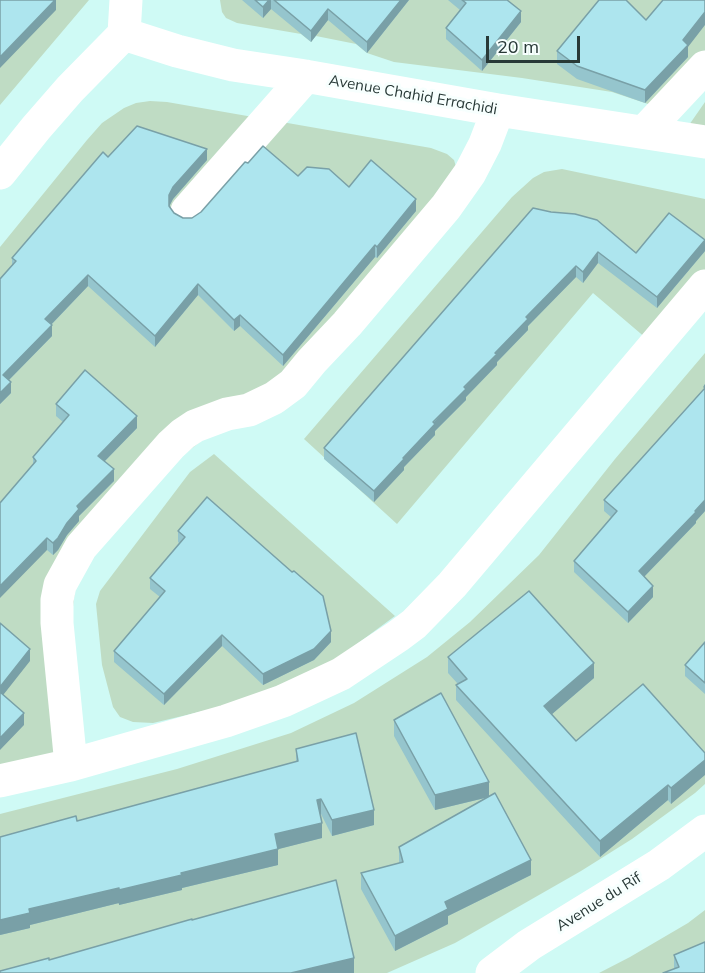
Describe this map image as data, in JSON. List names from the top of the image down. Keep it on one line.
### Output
{"streets":{"street":["Avenue Chahid Errachidi","Avenue du Rif"]},"scale_bar":"20 m"}
